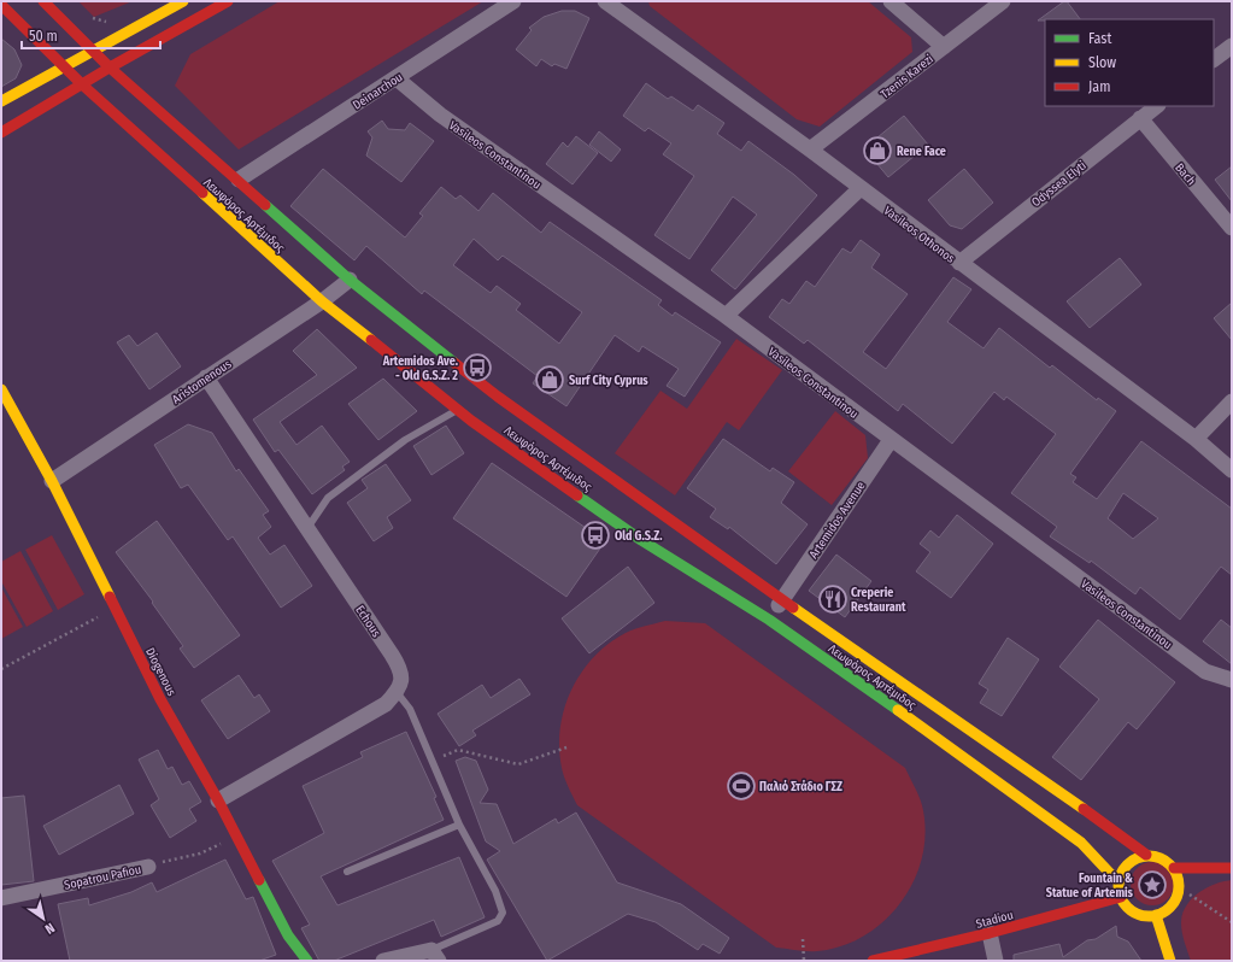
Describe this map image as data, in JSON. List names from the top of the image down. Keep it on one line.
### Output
{"streets":{"main road":["Λεωφόρος Αρτέμιδος","Diogenous","Stadiou"],"street":["Tzenis Karezi","Deinarchou","Vasileos Constantinou","Bach","Odyssea Elyti","Vasileos Othonos","Aristomenous","Artemidos Avenue","Echous","Sopatrou Pafiou"]},"crossings":[["Tzenis Karezi","Vasileos Othonos"],["Deinarchou","Vasileos Constantinou"],["Deinarchou","Λεωφόρος Αρτέμιδος"],["Vasileos Constantinou","Artemidos Avenue"],["Bach","Odyssea Elyti"],["Odyssea Elyti","Vasileos Othonos"],["Λεωφόρος Αρτέμιδος","Aristomenous"],["Λεωφόρος Αρτέμιδος","Artemidos Avenue"],["Λεωφόρος Αρτέμιδος","Stadiou"],["Aristomenous","Echous"],["Aristomenous","Diogenous"]],"places":{"shop":["Rene Face","Surf City Cyprus"],"bus stop":["Artemidos Ave. - Old G.S.Z. 2","Old G.S.Z."],"restaurant":["Creperie Restaurant"],"sports":["Παλιό Στάδιο ΓΣΖ"],"place":["Fountain & Statue of Artemis"]},"legend":["Fast","Slow","Jam"],"scale_bar":"50 m","north":"bottom right"}
